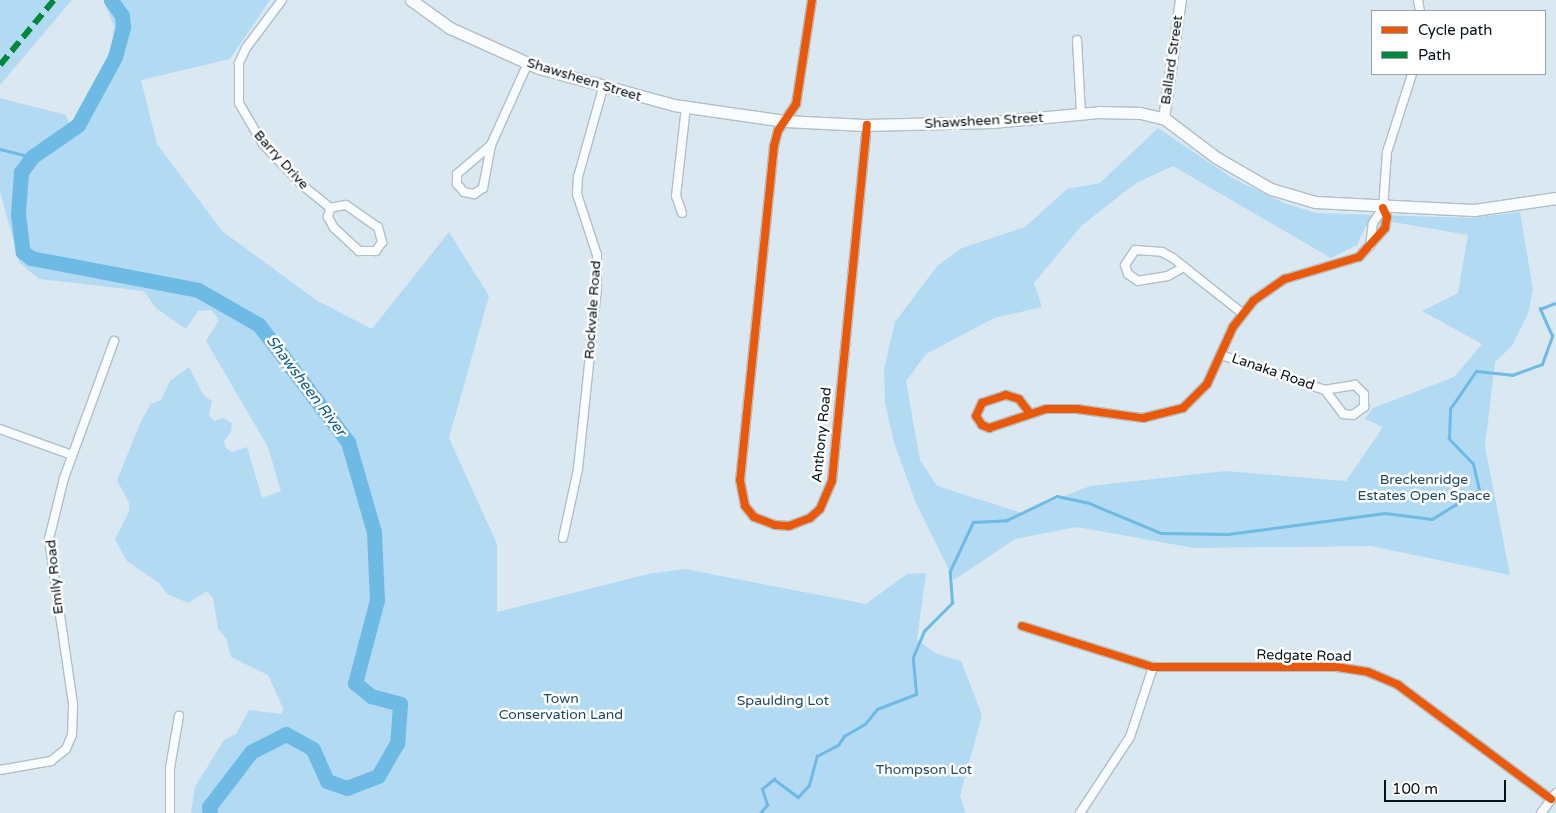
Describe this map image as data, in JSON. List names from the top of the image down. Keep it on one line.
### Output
{"streets":{"main road":["Shawsheen Street"],"street":["Ballard Street","Barry Drive","Rockvale Road","Lanaka Road","Anthony Road","Emily Road","Redgate Road"]},"crossings":[["Ballard Street","Shawsheen Street"],["Shawsheen Street","Rockvale Road"],["Shawsheen Street","Anthony Road"]],"water":["Shawsheen River"],"parks":["Breckenridge Estates Open Space","Town Conservation Land","Spaulding Lot","Thompson Lot"],"legend":["Cycle path","Path"],"scale_bar":"100 m"}
